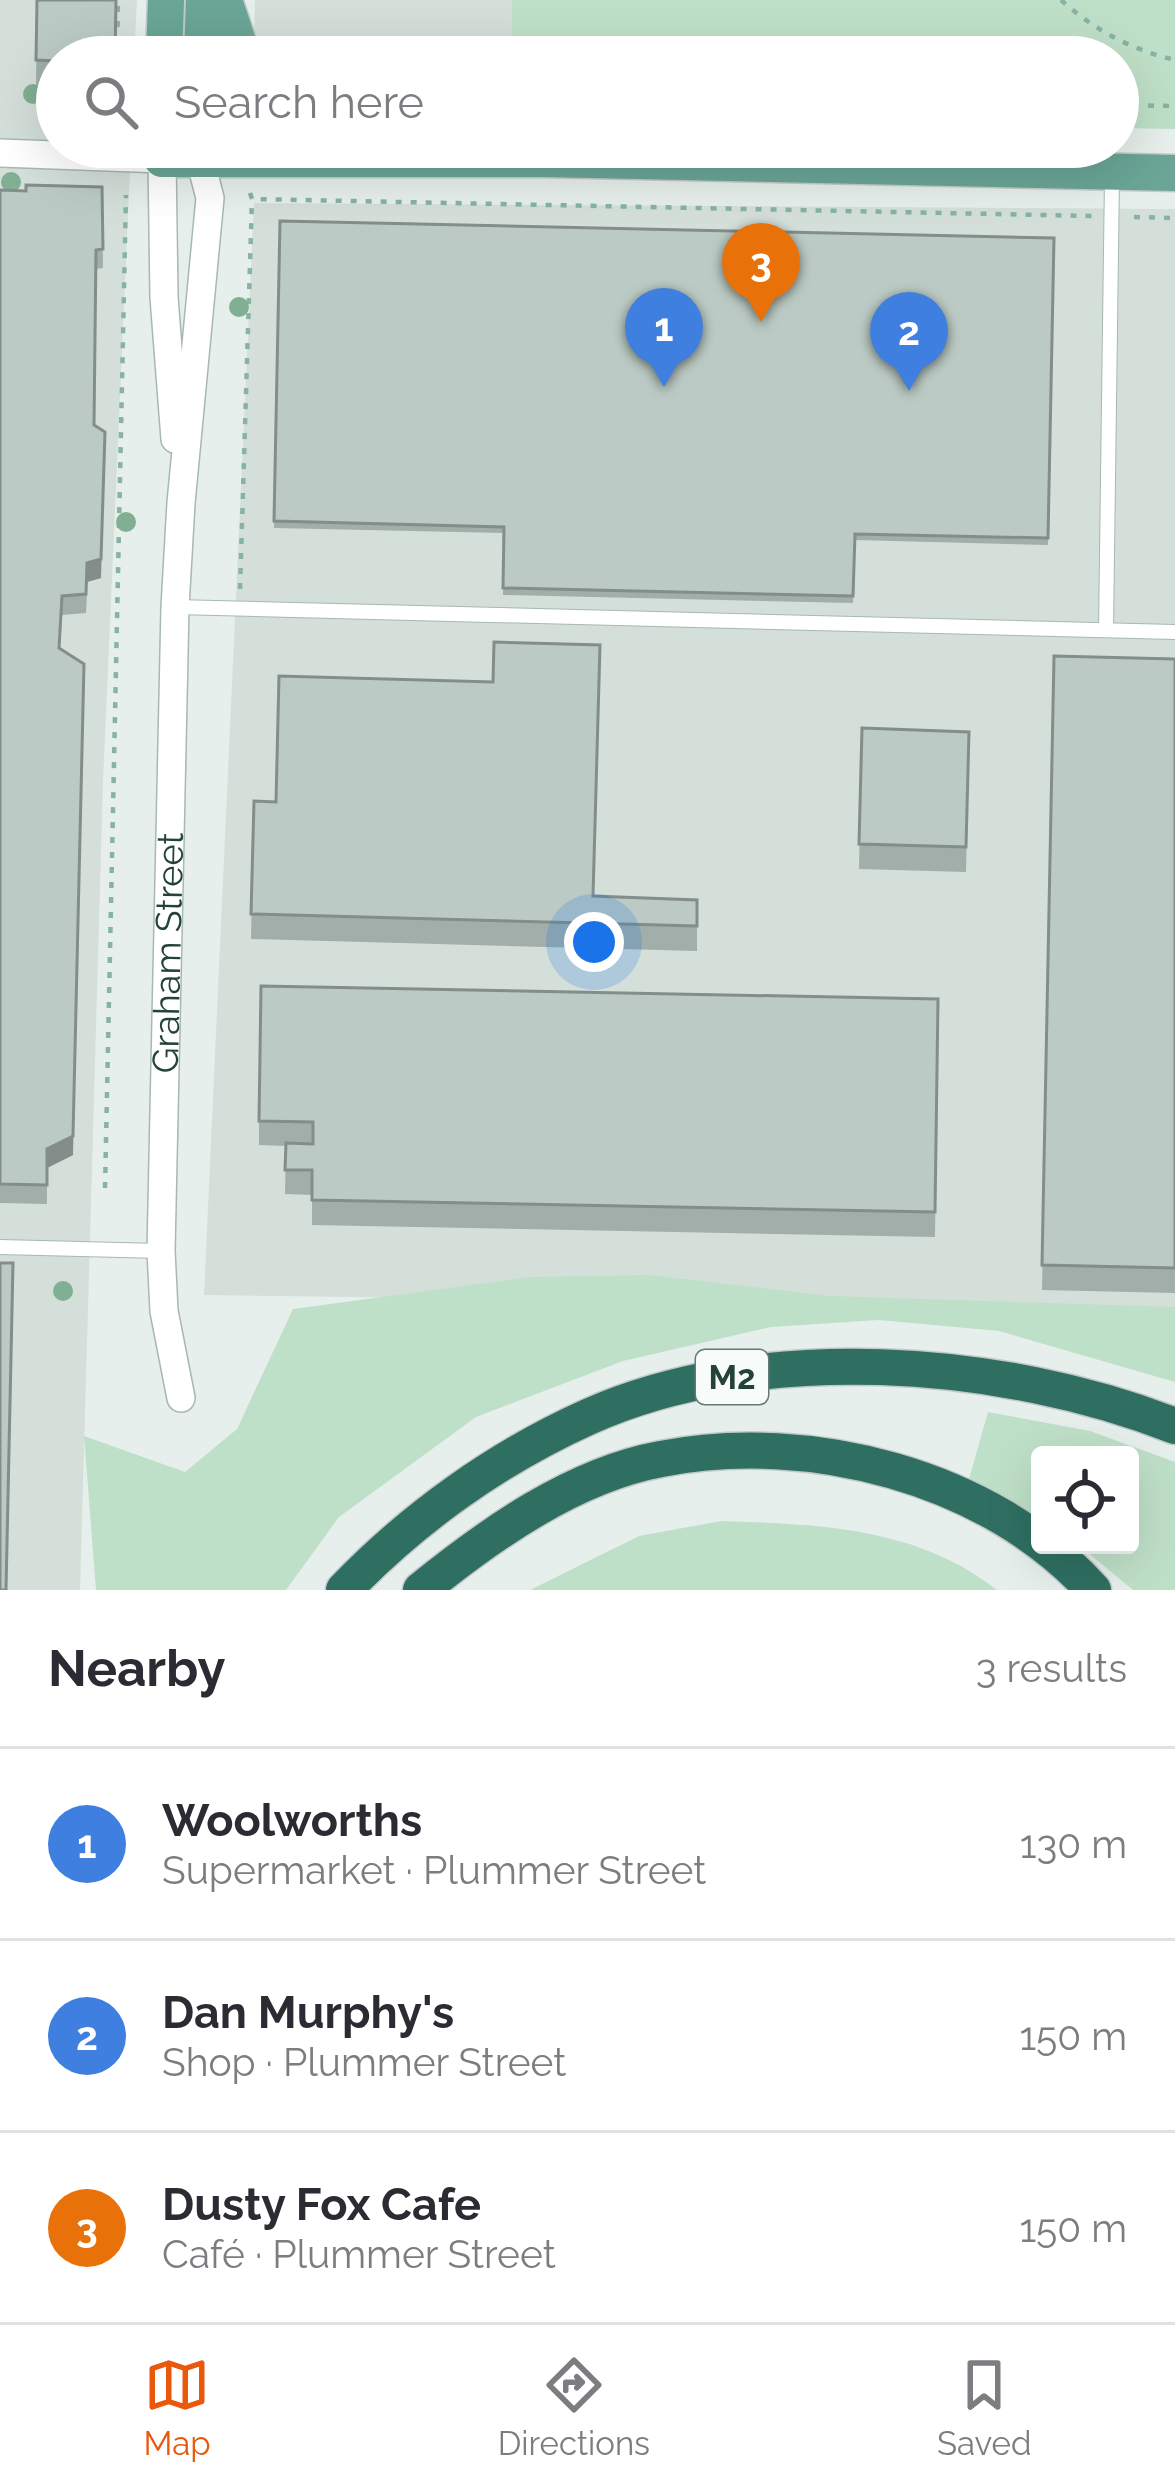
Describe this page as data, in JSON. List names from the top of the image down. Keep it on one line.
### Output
{"streets":{"highway":["M2"],"street":["Graham Street"]},"page":{"search":"Search here","pins":["3","1","2"],"heading":["Nearby","3 results"],"list":[{"mark":"1","name":"Woolworths","note":"Supermarket · Plummer Street","value":"130 m"},{"mark":"2","name":"Dan Murphy's","note":"Shop · Plummer Street","value":"150 m"},{"mark":"3","name":"Dusty Fox Cafe","note":"Café · Plummer Street","value":"150 m"}],"nav":["Map","Directions","Saved"]}}
